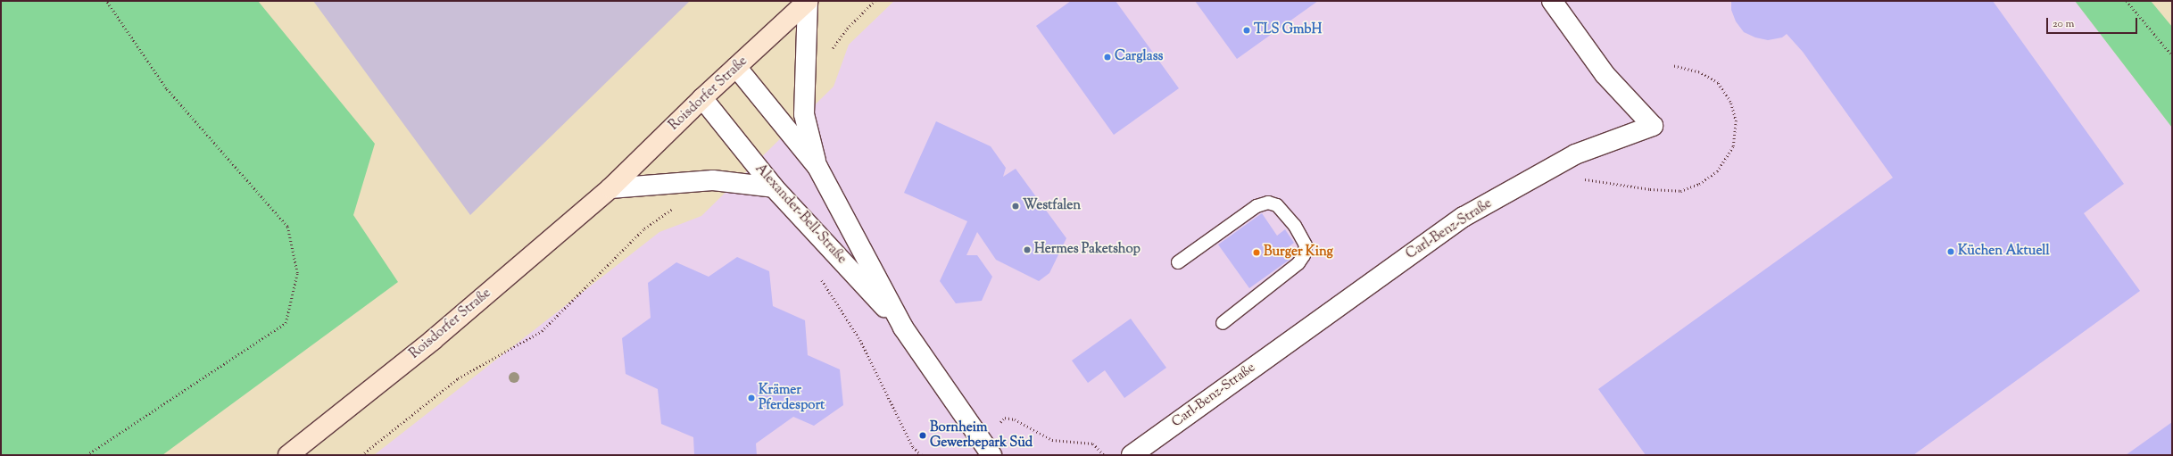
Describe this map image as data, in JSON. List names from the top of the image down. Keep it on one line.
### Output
{"streets":{"main road":["Roisdorfer Straße"],"street":["Alexander-Bell-Straße","Carl-Benz-Straße"]},"crossings":[["Roisdorfer Straße","Alexander-Bell-Straße"]],"places":["TLS GmbH","Carglass","Westfalen","Hermes Paketshop","Küchen Aktuell","Burger King","Krämer Pferdesport","Bornheim Gewerbepark Süd"],"scale_bar":"20 m"}
